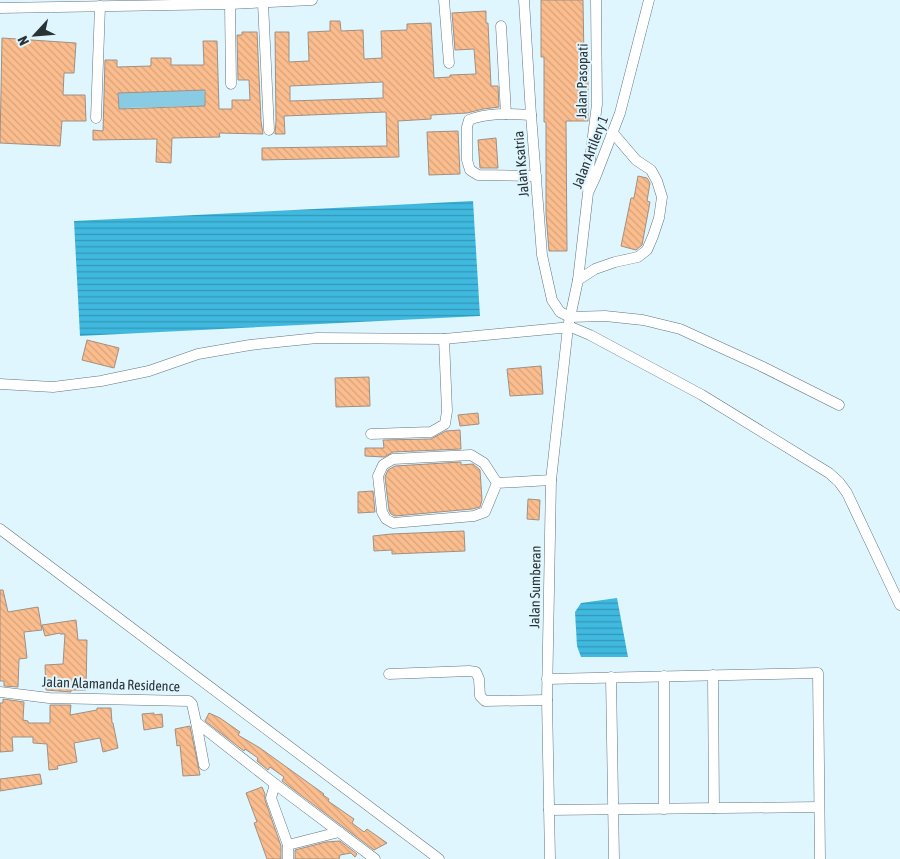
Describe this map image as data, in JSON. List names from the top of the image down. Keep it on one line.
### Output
{"streets":{"street":["Jalan Pasopati","Jalan Artilery 1","Jalan Ksatria","Jalan Sumberan","Jalan Alamanda Residence"]},"crossings":[["Jalan Pasopati","Jalan Artilery 1"],["Jalan Artilery 1","Jalan Ksatria"],["Jalan Artilery 1","Jalan Sumberan"],["Jalan Ksatria","Jalan Sumberan"]],"north":"bottom left"}
